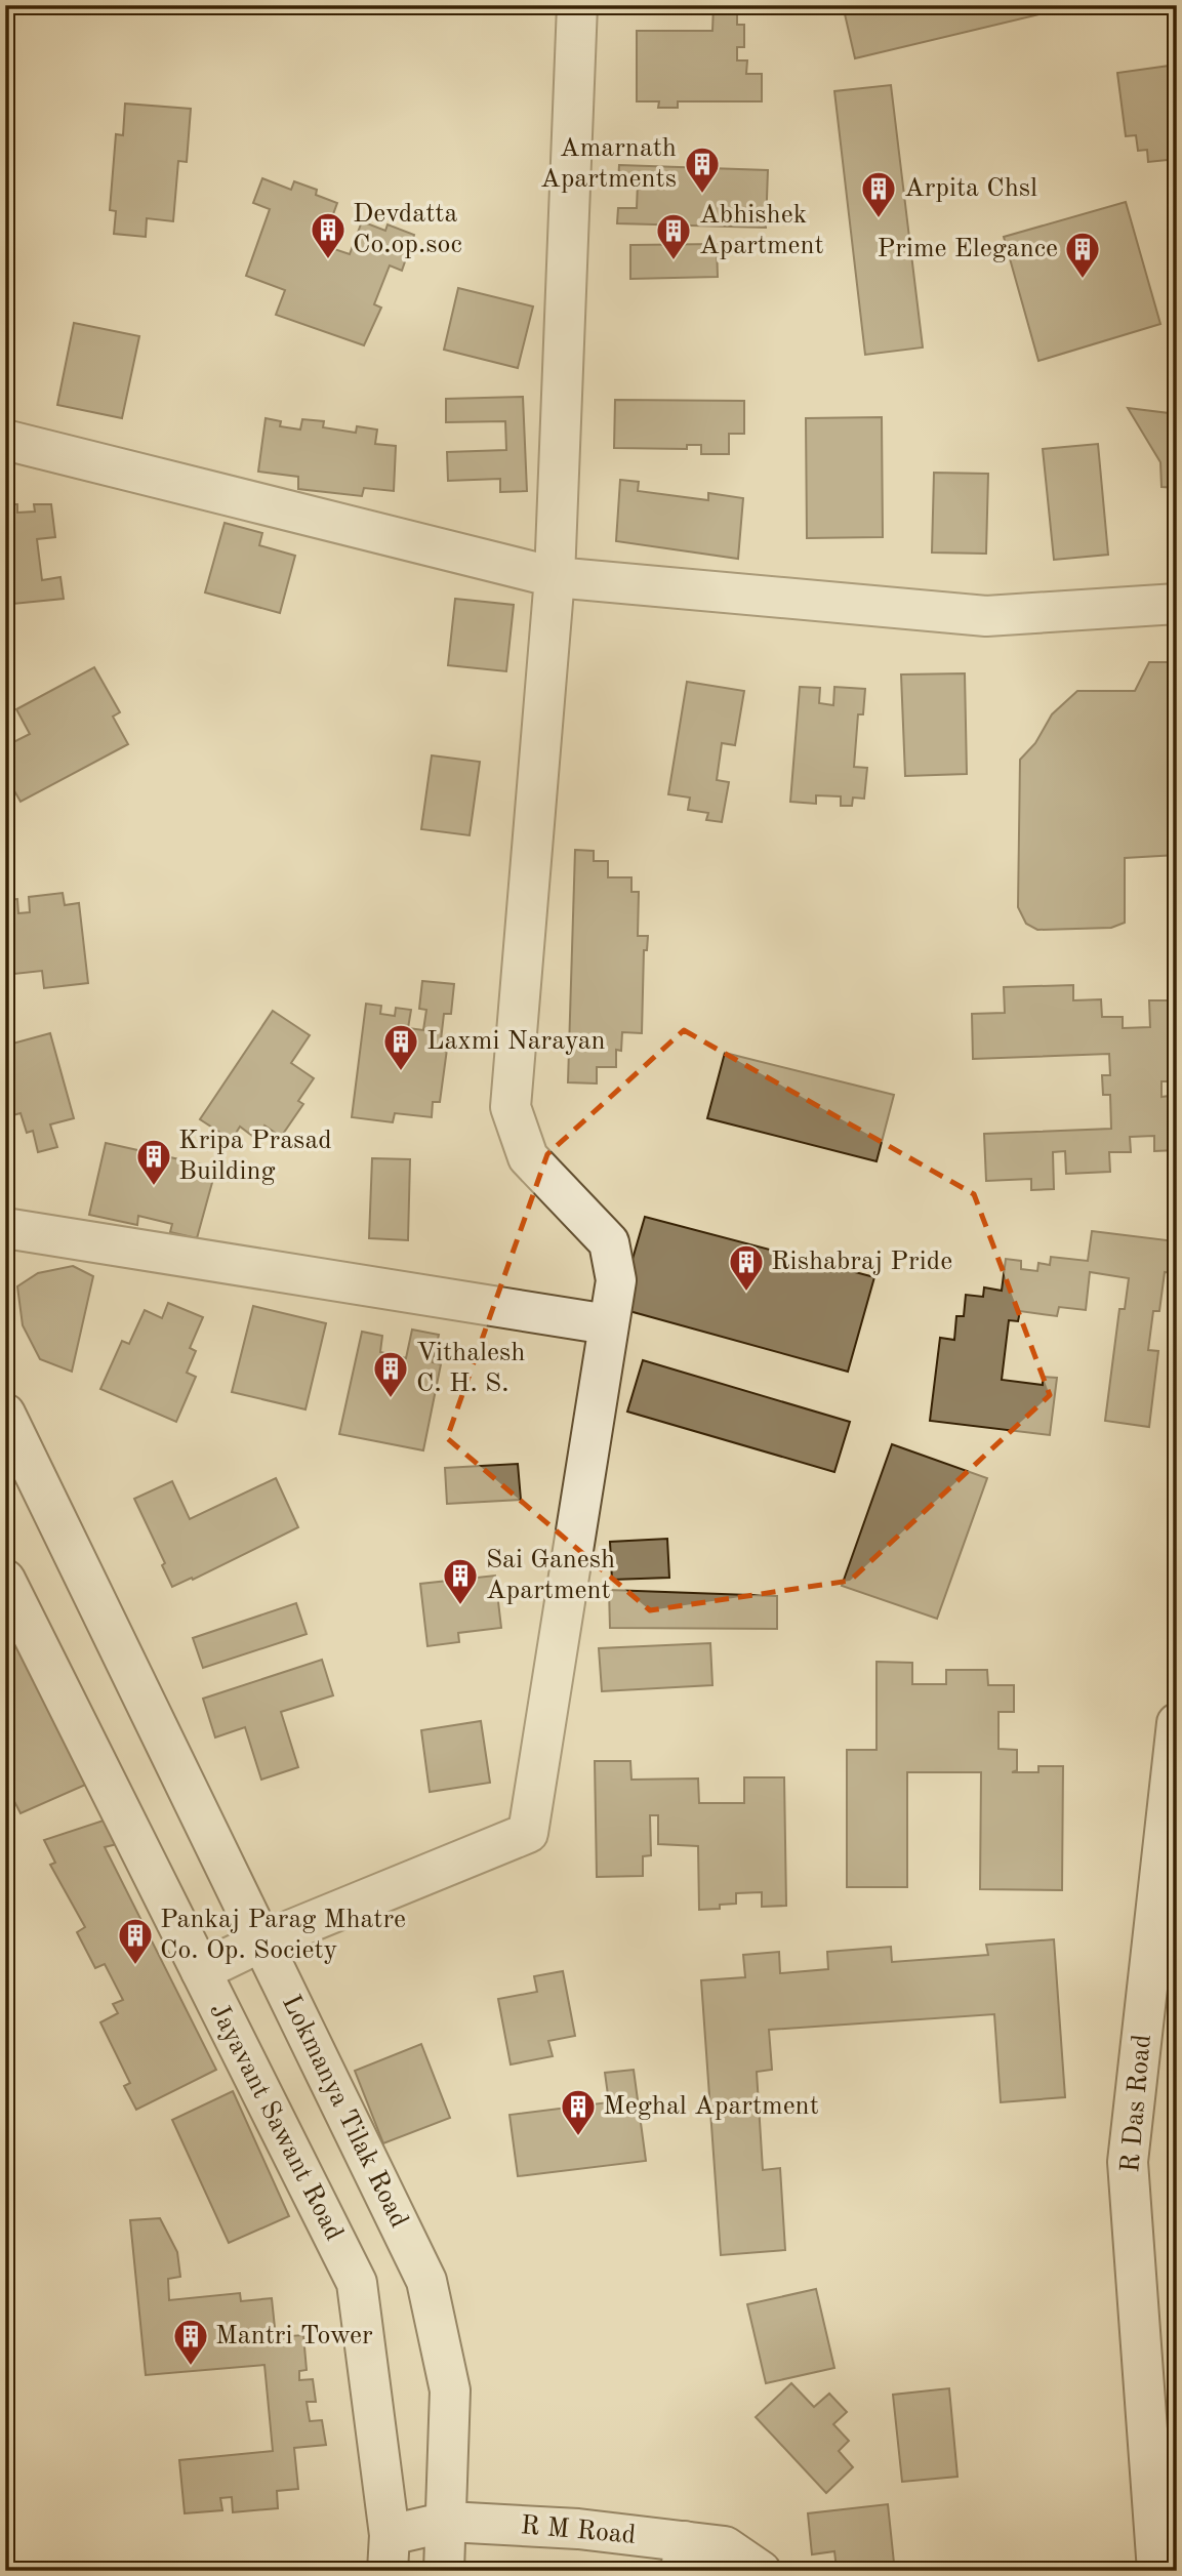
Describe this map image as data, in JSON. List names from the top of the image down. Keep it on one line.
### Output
{"streets":{"street":["R Das Road","Lokmanya Tilak Road","Jayavant Sawant Road","R M Road"]},"crossings":[["Lokmanya Tilak Road","R M Road"],["Jayavant Sawant Road","R M Road"]],"places":{"building":["Amarnath Apartments","Arpita Chsl","Devdatta Co.op.soc","Abhishek Apartment","Prime Elegance","Laxmi Narayan","Kripa Prasad Building","Rishabraj Pride","Vithalesh C. H. S.","Sai Ganesh Apartment","Pankaj Parag Mhatre Co. Op. Society","Meghal Apartment","Mantri Tower"]}}
